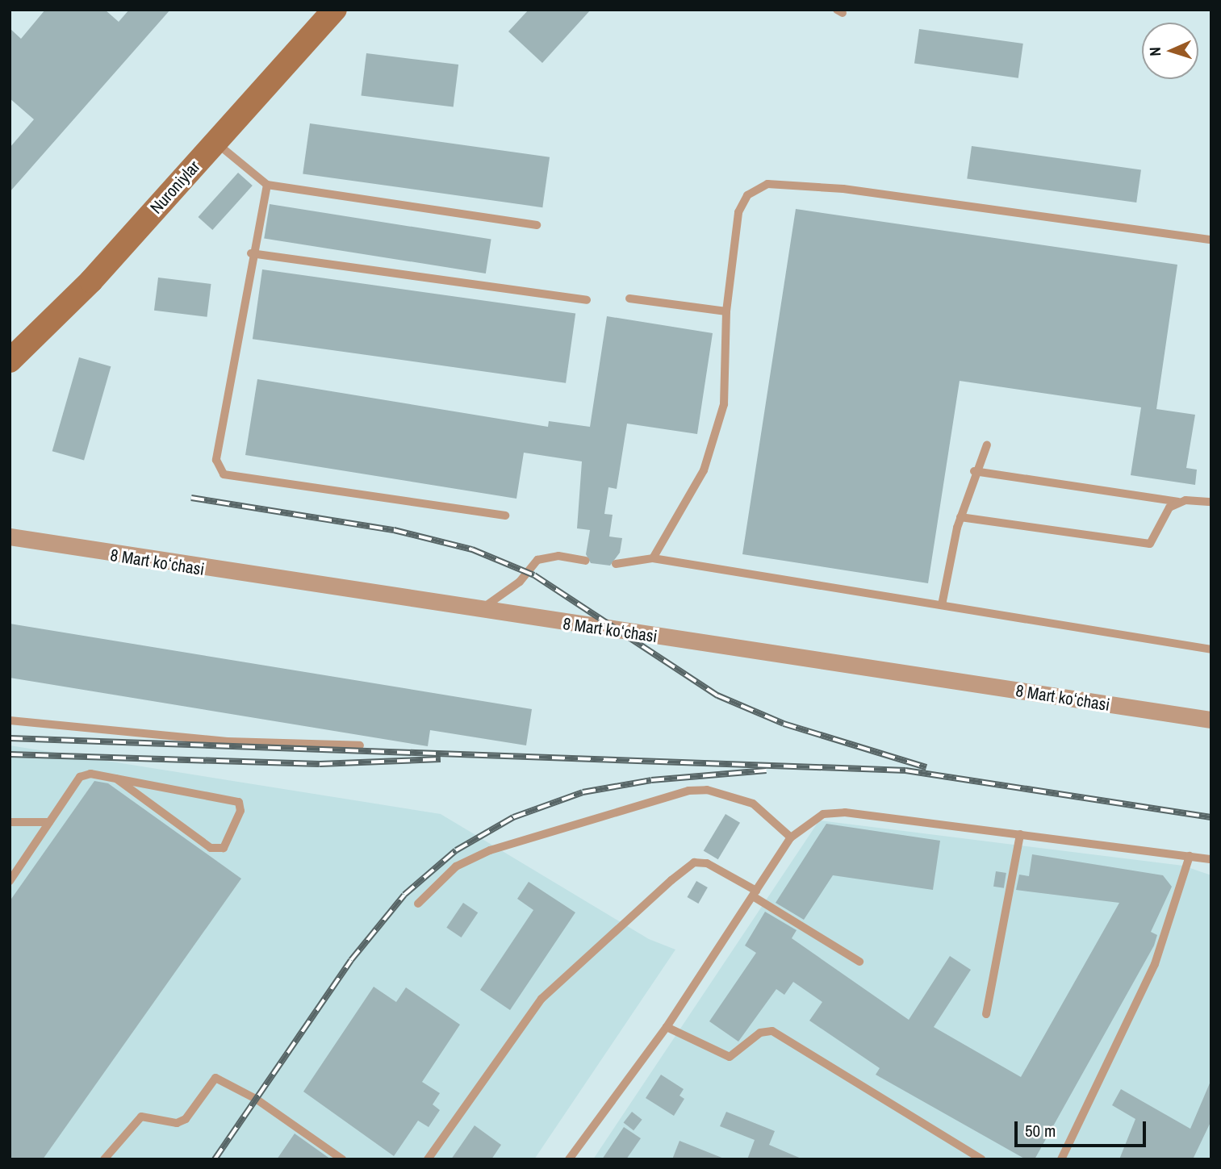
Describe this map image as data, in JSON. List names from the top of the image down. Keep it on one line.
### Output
{"streets":{"main road":["Nuroniylar"],"street":["8 Mart koʻchasi"]},"scale_bar":"50 m","north":"left"}
